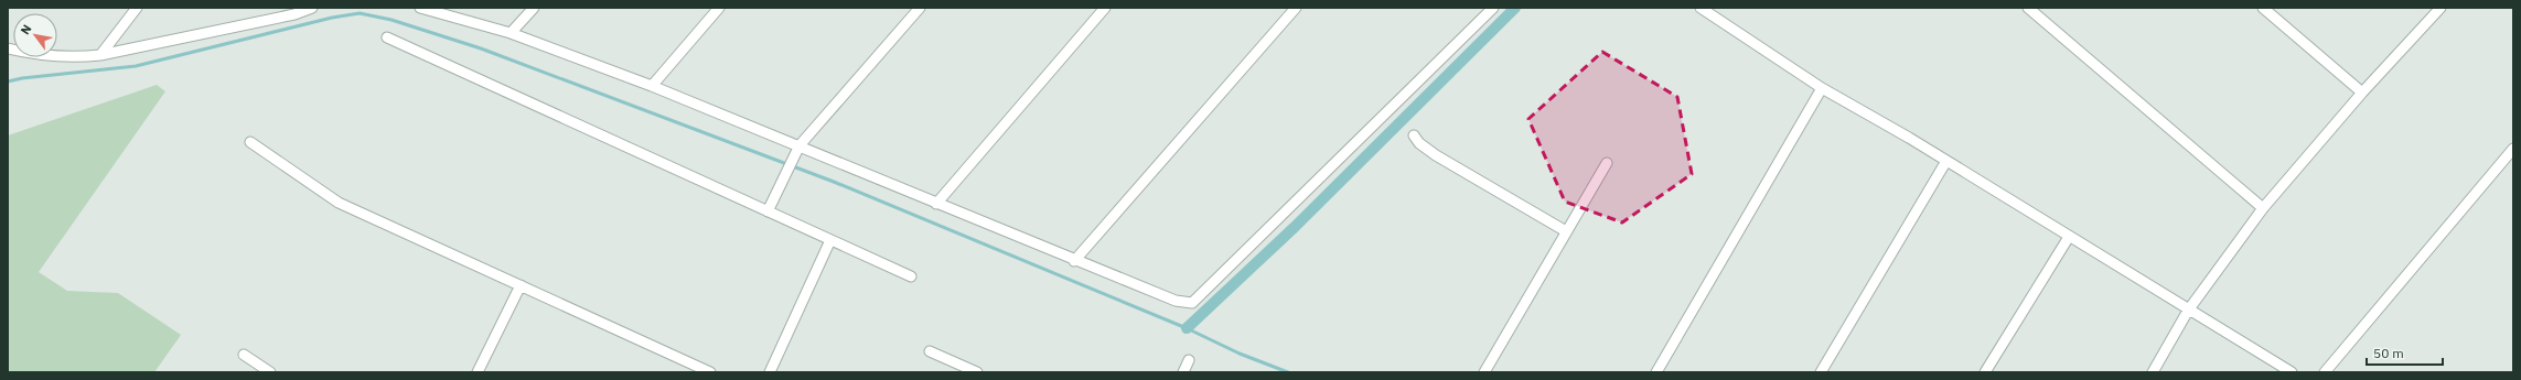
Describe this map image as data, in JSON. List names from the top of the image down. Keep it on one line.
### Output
{"scale_bar":"50 m","north":"top left"}
